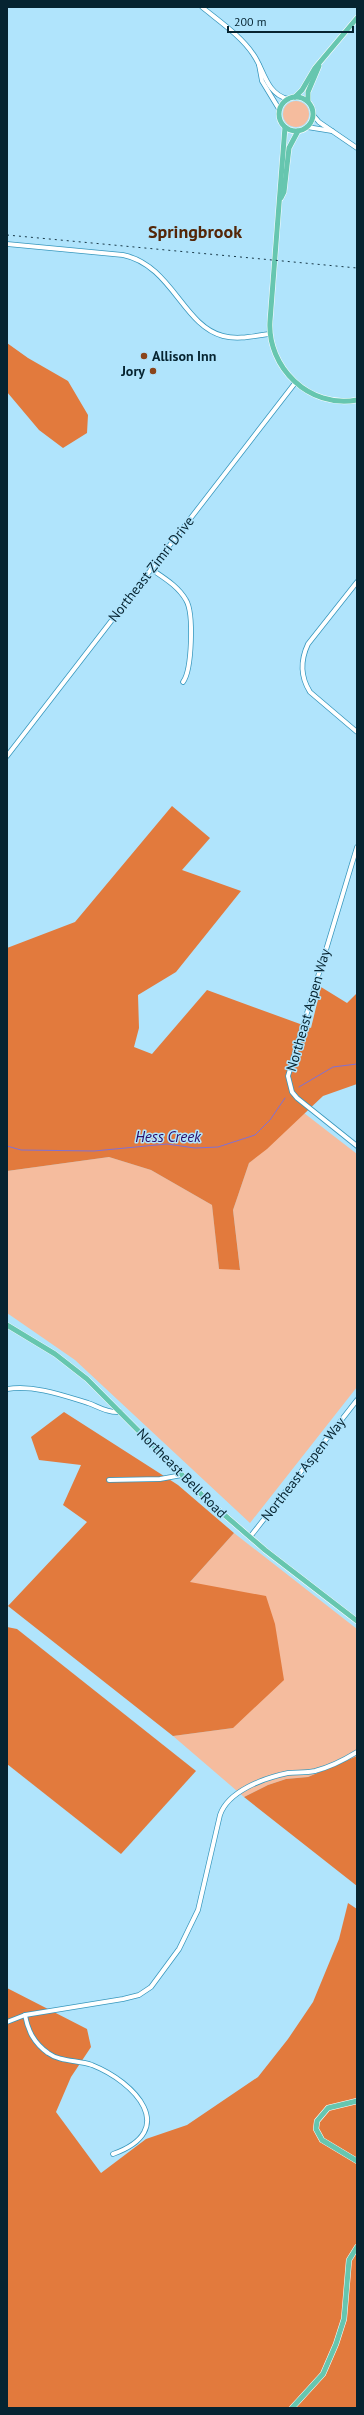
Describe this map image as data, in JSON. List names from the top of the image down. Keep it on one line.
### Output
{"streets":{"main road":["Northeast Bell Road"],"street":["Northeast Zimri Drive","Northeast Aspen Way"]},"crossings":[["Northeast Aspen Way","Northeast Bell Road"]],"districts":["Springbrook"],"water":["Hess Creek"],"places":["Allison Inn","Jory"],"scale_bar":"200 m"}
